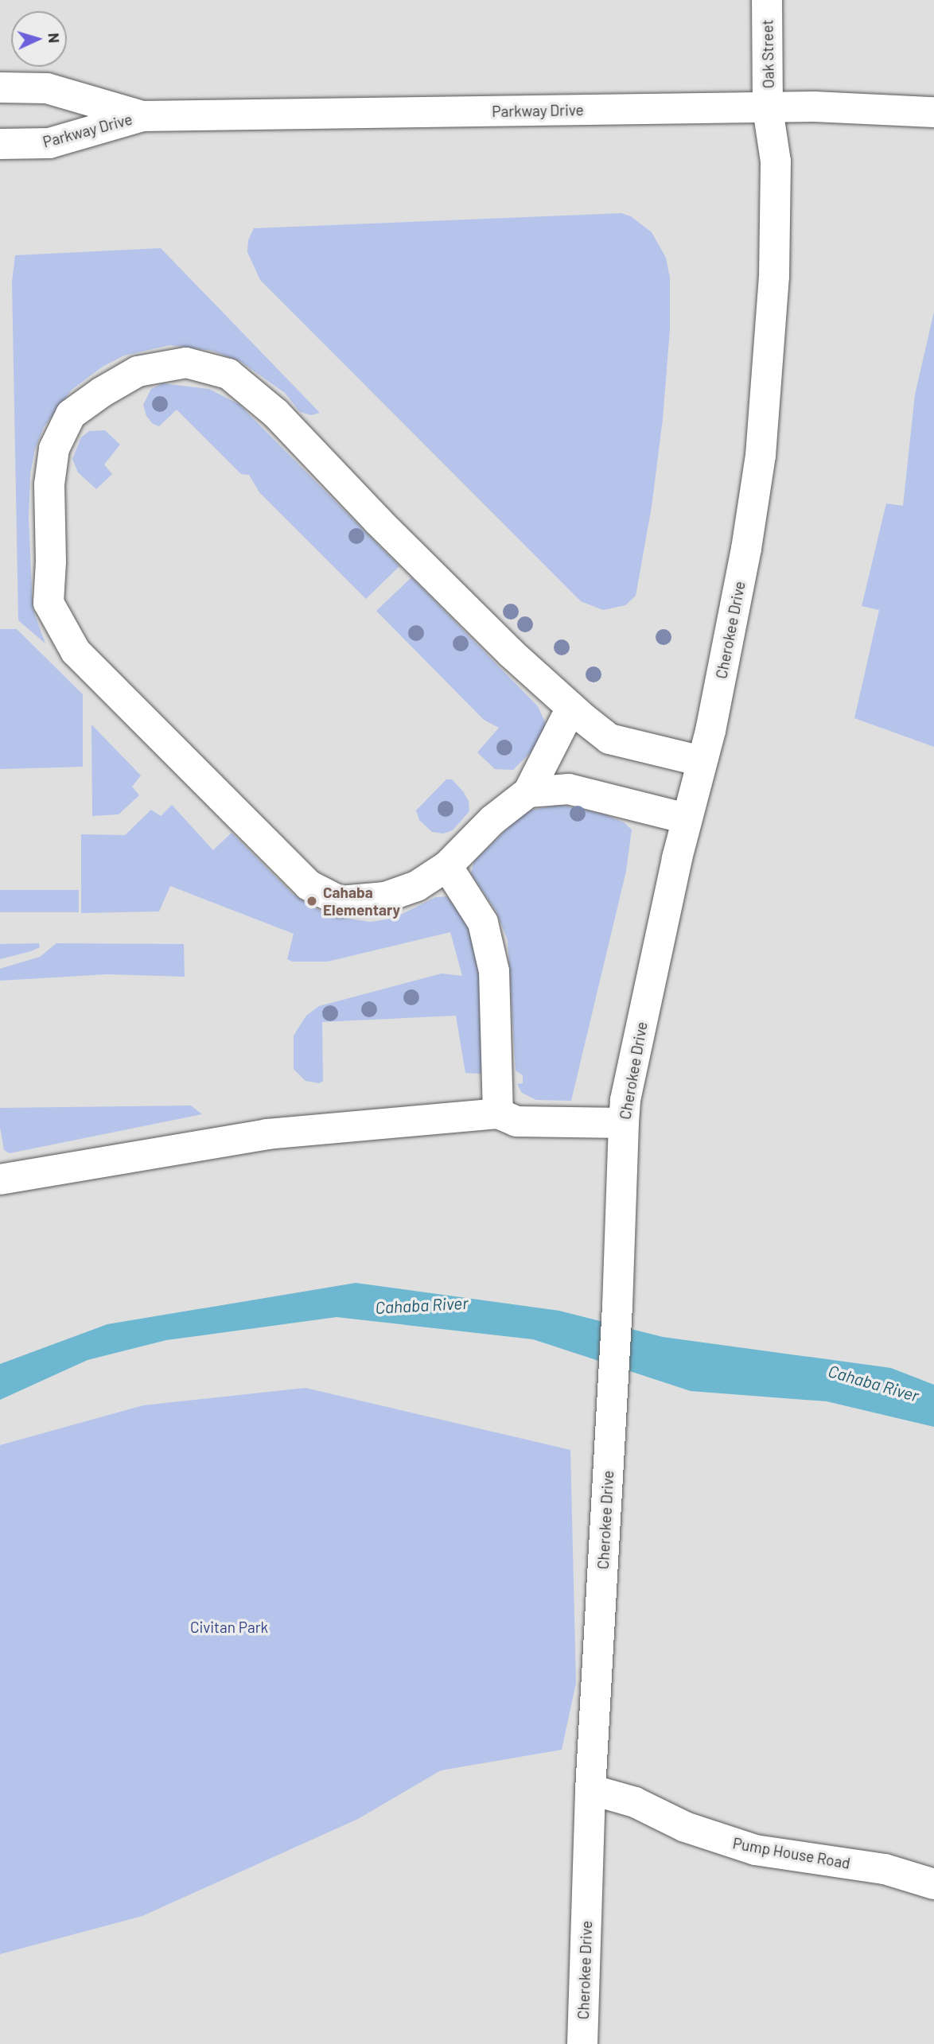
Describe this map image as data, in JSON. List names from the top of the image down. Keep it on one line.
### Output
{"streets":{"street":["Oak Street","Parkway Drive","Cherokee Drive","Pump House Road"]},"crossings":[["Oak Street","Parkway Drive"],["Oak Street","Cherokee Drive"],["Parkway Drive","Cherokee Drive"],["Cherokee Drive","Pump House Road"]],"water":["Cahaba River"],"parks":["Civitan Park"],"places":["Cahaba Elementary"],"north":"right"}
